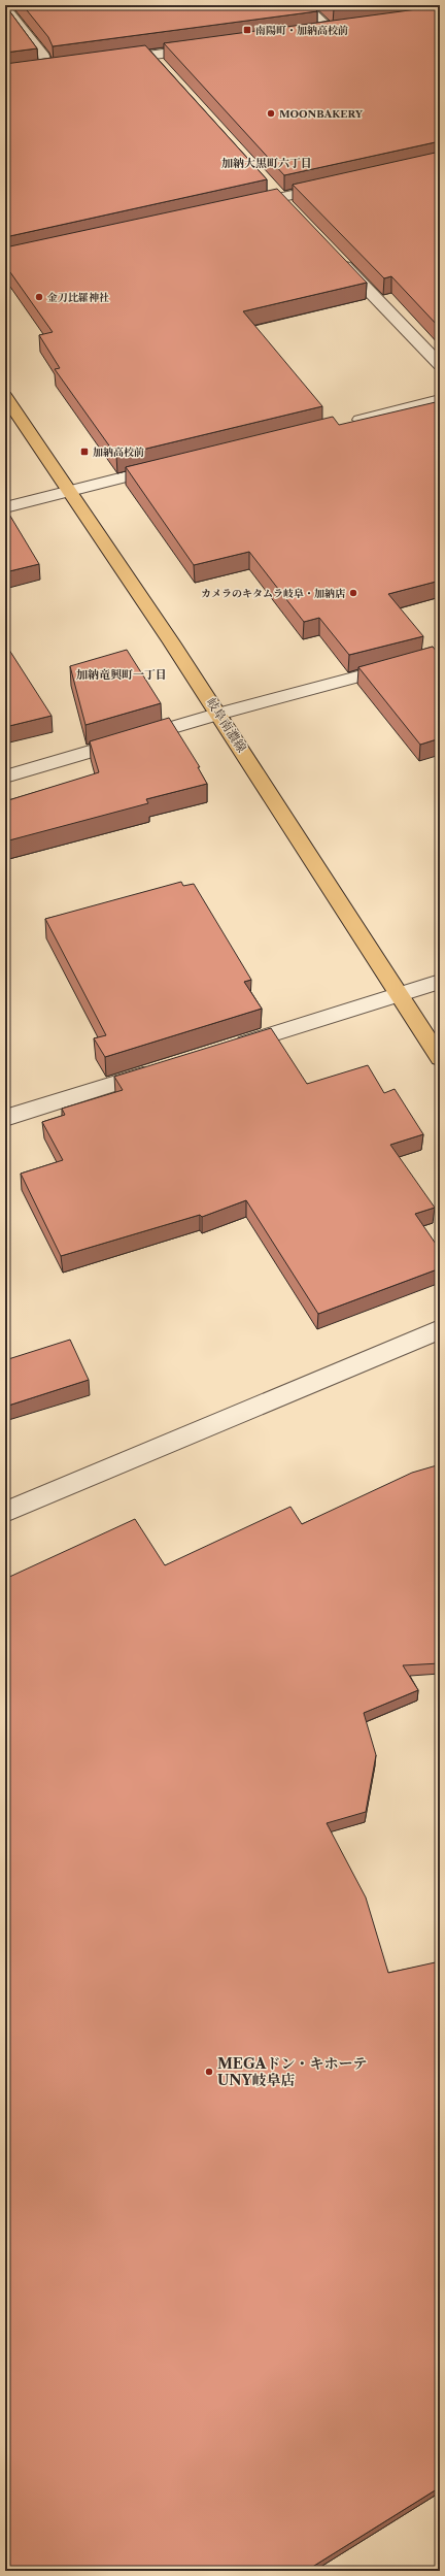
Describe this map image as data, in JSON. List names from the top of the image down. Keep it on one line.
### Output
{"streets":{"main road":["岐阜南濃線"]},"districts":["加納大黒町六丁目","加納竜興町一丁目"],"places":{"transit":["南陽町・加納高校前","加納高校前"],"other":["MOONBAKERY","金刀比羅神社","カメラのキタムラ岐阜・加納店","MEGAドン・キホーテ UNY岐阜店"]}}
